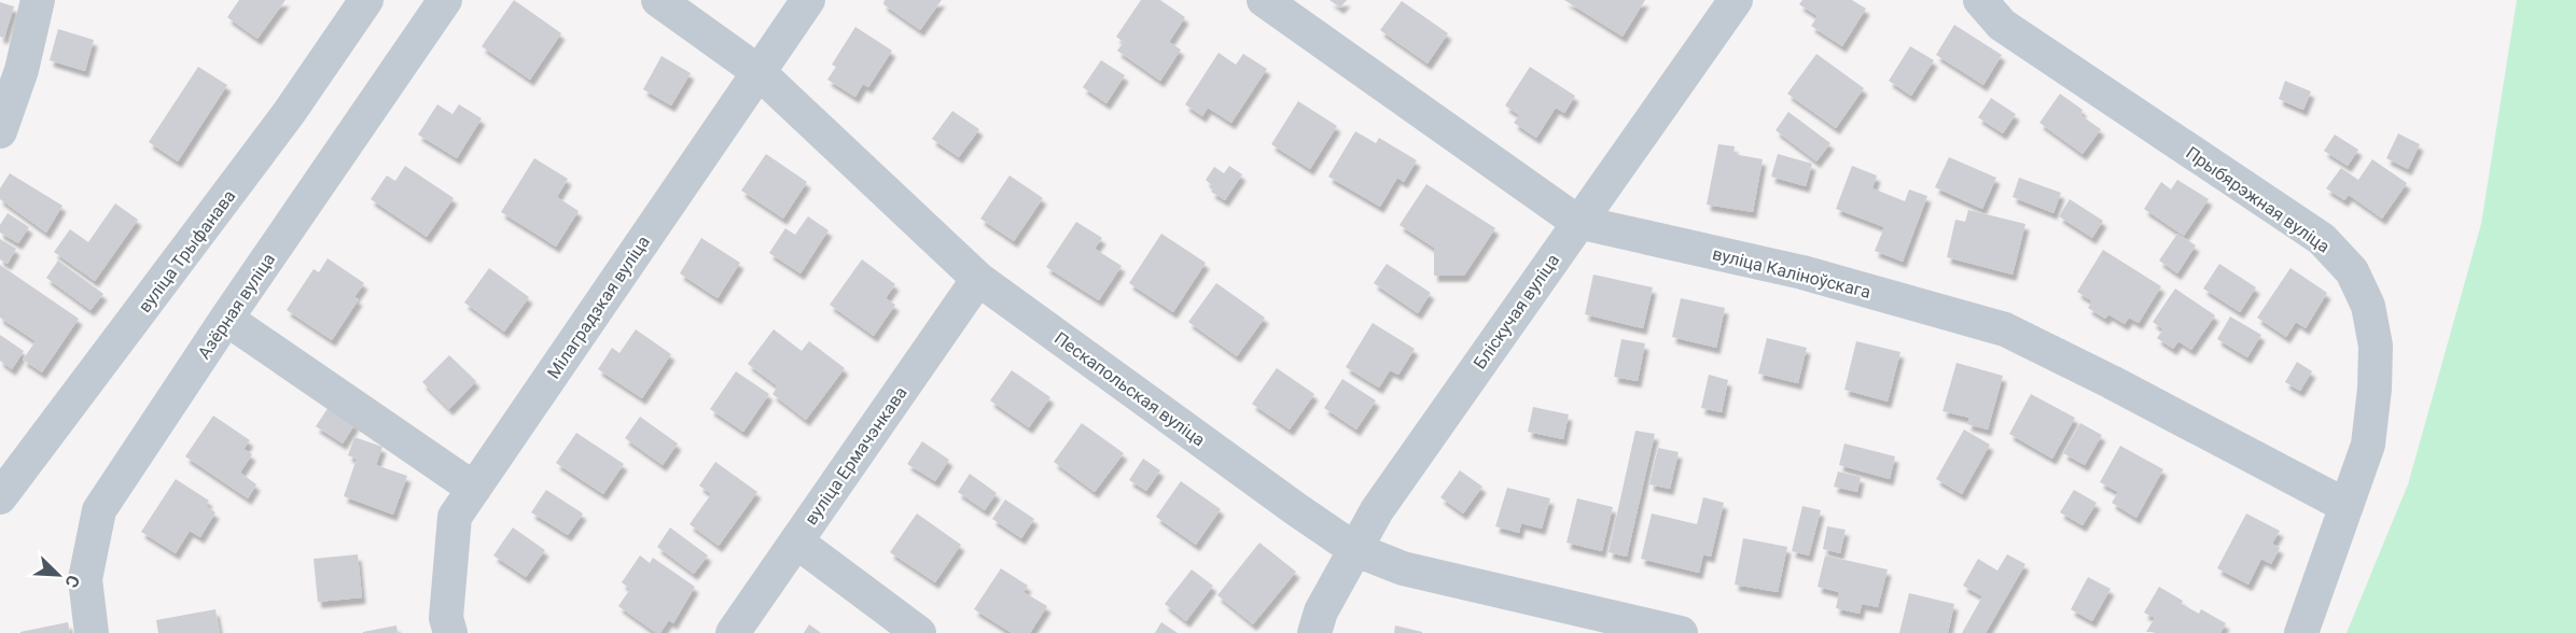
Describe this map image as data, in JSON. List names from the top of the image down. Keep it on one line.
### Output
{"streets":{"street":["Прыбярэжная вуліца","вуліца Трыфанава","вуліца Каліноўскага","Азёрная вуліца","Мілаградзкая вуліца","Бліскучая вуліца","Пескапольская вуліца","вуліца Ермачэнкава"]},"crossings":[["Прыбярэжная вуліца","вуліца Каліноўскага"],["вуліца Каліноўскага","Бліскучая вуліца"],["Мілаградзкая вуліца","Пескапольская вуліца"],["Бліскучая вуліца","Пескапольская вуліца"],["Пескапольская вуліца","вуліца Ермачэнкава"]],"north":"bottom right"}
